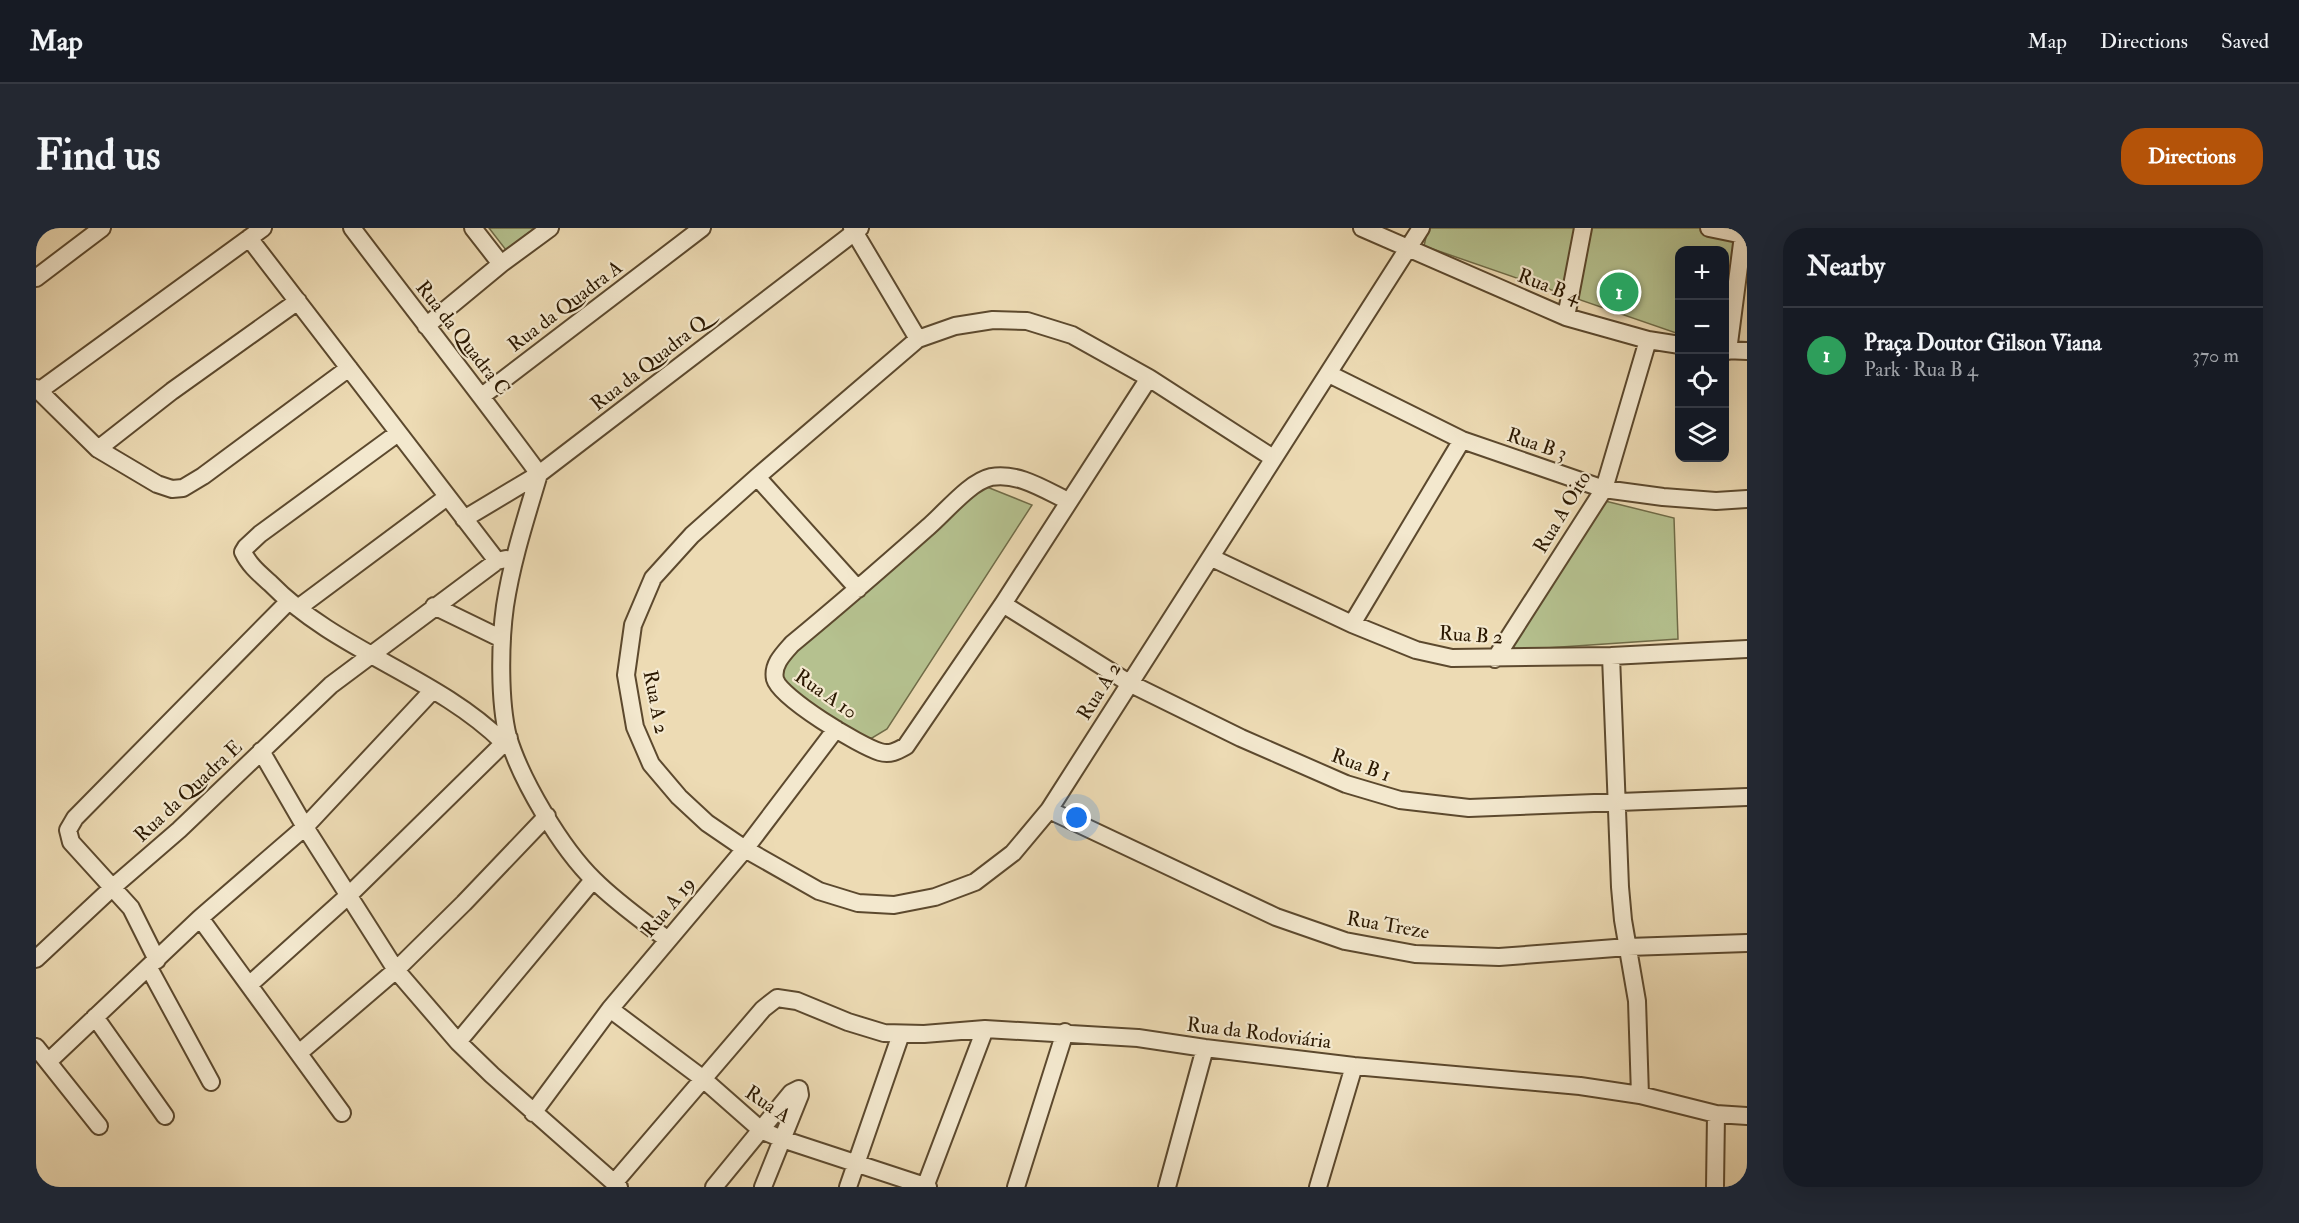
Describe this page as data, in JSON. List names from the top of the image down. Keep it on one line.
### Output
{"streets":{"street":["Rua B 4","Rua da Quadra A","Rua da Quadra C","Rua da Quadra Q","Rua B 3","Rua A Oito","Rua B 2","Rua A 2","Rua A 10","Rua B 1","Rua da Quadra E","Rua A 19","Rua Treze","Rua da Rodoviária","Rua A"]},"crossings":[["Rua B 4","Rua A Oito"],["Rua B 4","Rua A 2"],["Rua da Quadra A","Rua da Quadra C"],["Rua da Quadra C","Rua da Quadra Q"],["Rua B 3","Rua A Oito"],["Rua B 3","Rua A 2"],["Rua A Oito","Rua B 2"],["Rua B 2","Rua A 2"],["Rua A 2","Rua A 10"],["Rua A 2","Rua B 1"],["Rua A 2","Rua A 19"],["Rua A 2","Rua Treze"],["Rua A 10","Rua B 1"],["Rua A 10","Rua A 19"],["Rua A 19","Rua A"],["Rua da Rodoviária","Rua A"]],"page":{"header":"Map","nav":["Map","Directions","Saved"],"buttons":"Directions","title":"Find us","heading":"Nearby","map_buttons":["+","−"],"pins":"1","list":[{"mark":"1","name":"Praça Doutor Gilson Viana","note":"Park · Rua B 4","value":"370 m"}]}}
